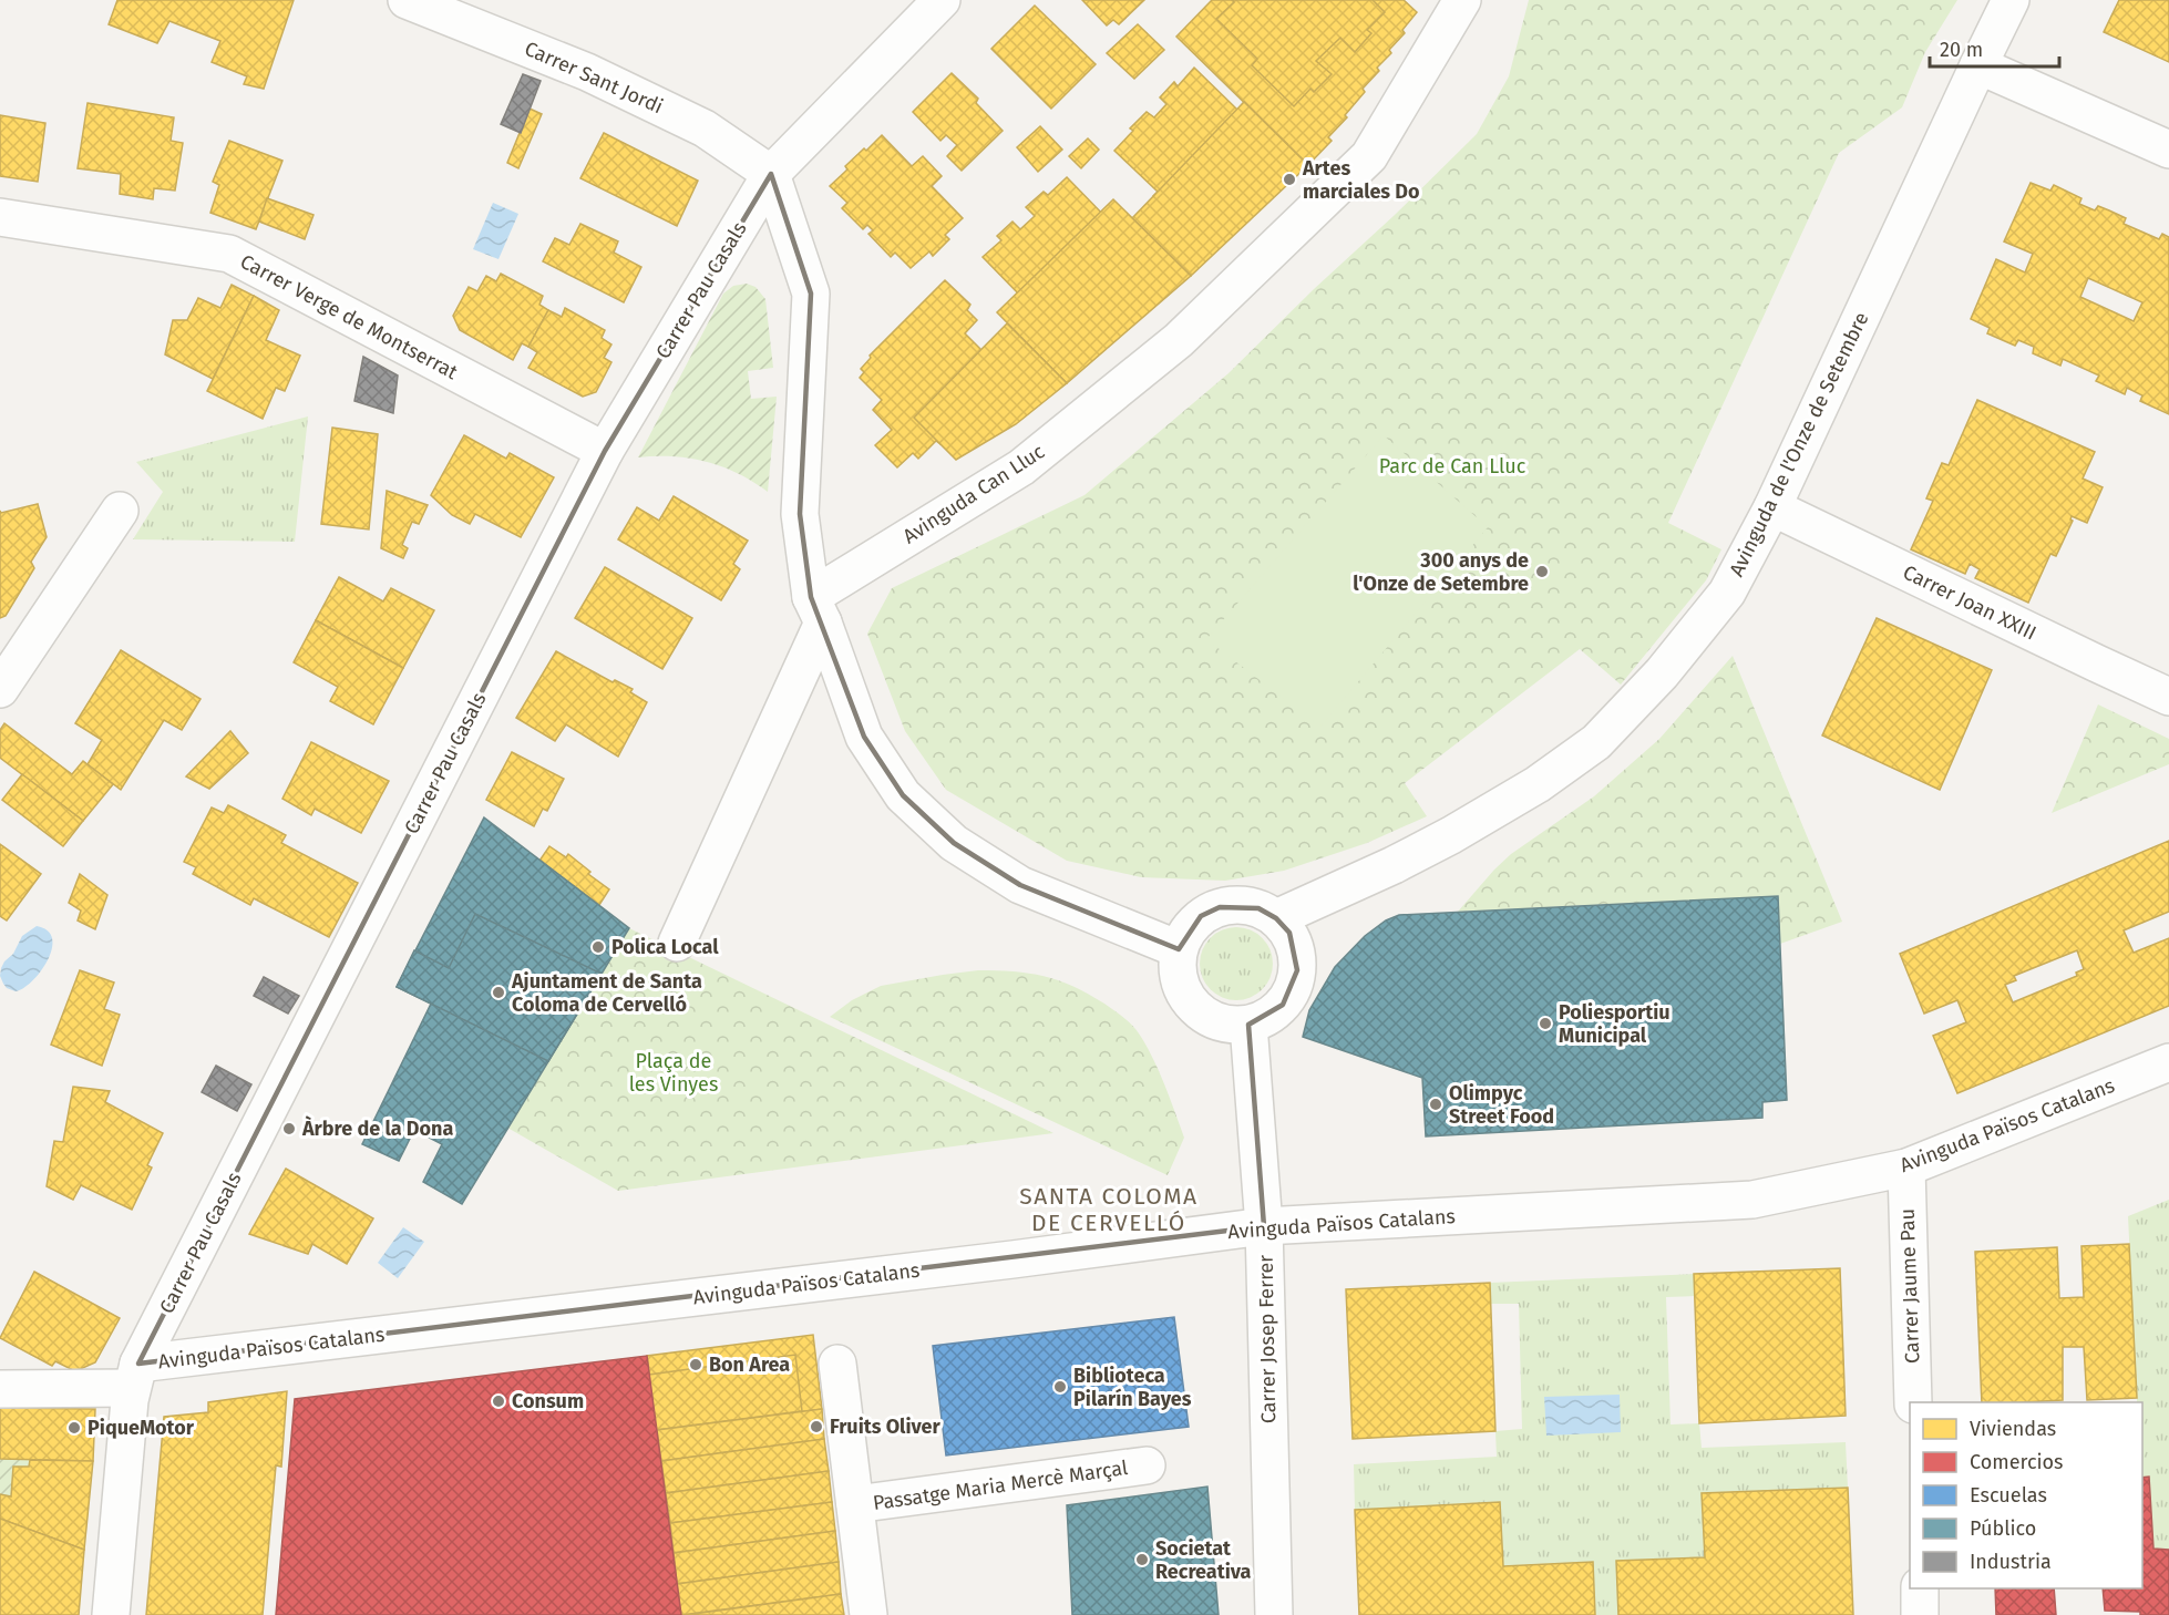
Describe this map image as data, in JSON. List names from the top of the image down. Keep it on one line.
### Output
{"streets":{"street":["Carrer Sant Jordi","Carrer Pau Casals","Carrer Verge de Montserrat","Avinguda de l'Onze de Setembre","Avinguda Can Lluc","Carrer Joan XXIII","Avinguda Països Catalans","Carrer Jaume Pau","Carrer Josep Ferrer","Passatge Maria Mercè Marçal"]},"crossings":[["Carrer Sant Jordi","Carrer Pau Casals"],["Carrer Pau Casals","Carrer Verge de Montserrat"],["Carrer Pau Casals","Avinguda Països Catalans"],["Avinguda de l'Onze de Setembre","Carrer Joan XXIII"],["Avinguda de l'Onze de Setembre","Carrer Josep Ferrer"],["Avinguda Països Catalans","Carrer Jaume Pau"],["Avinguda Països Catalans","Carrer Josep Ferrer"]],"districts":["SANTA COLOMA DE CERVELLÓ"],"parks":["Parc de Can Lluc","Plaça de les Vinyes"],"places":["Artes marciales Do","300 anys de l'Onze de Setembre","Polica Local","Ajuntament de Santa Coloma de Cervelló","Poliesportiu Municipal","Olimpyc Street Food","Àrbre de la Dona","Bon Area","Biblioteca Pilarín Bayes","Consum","Fruits Oliver","PiqueMotor","Societat Recreativa"],"legend":["Viviendas","Comercios","Escuelas","Público","Industria"],"scale_bar":"20 m"}
